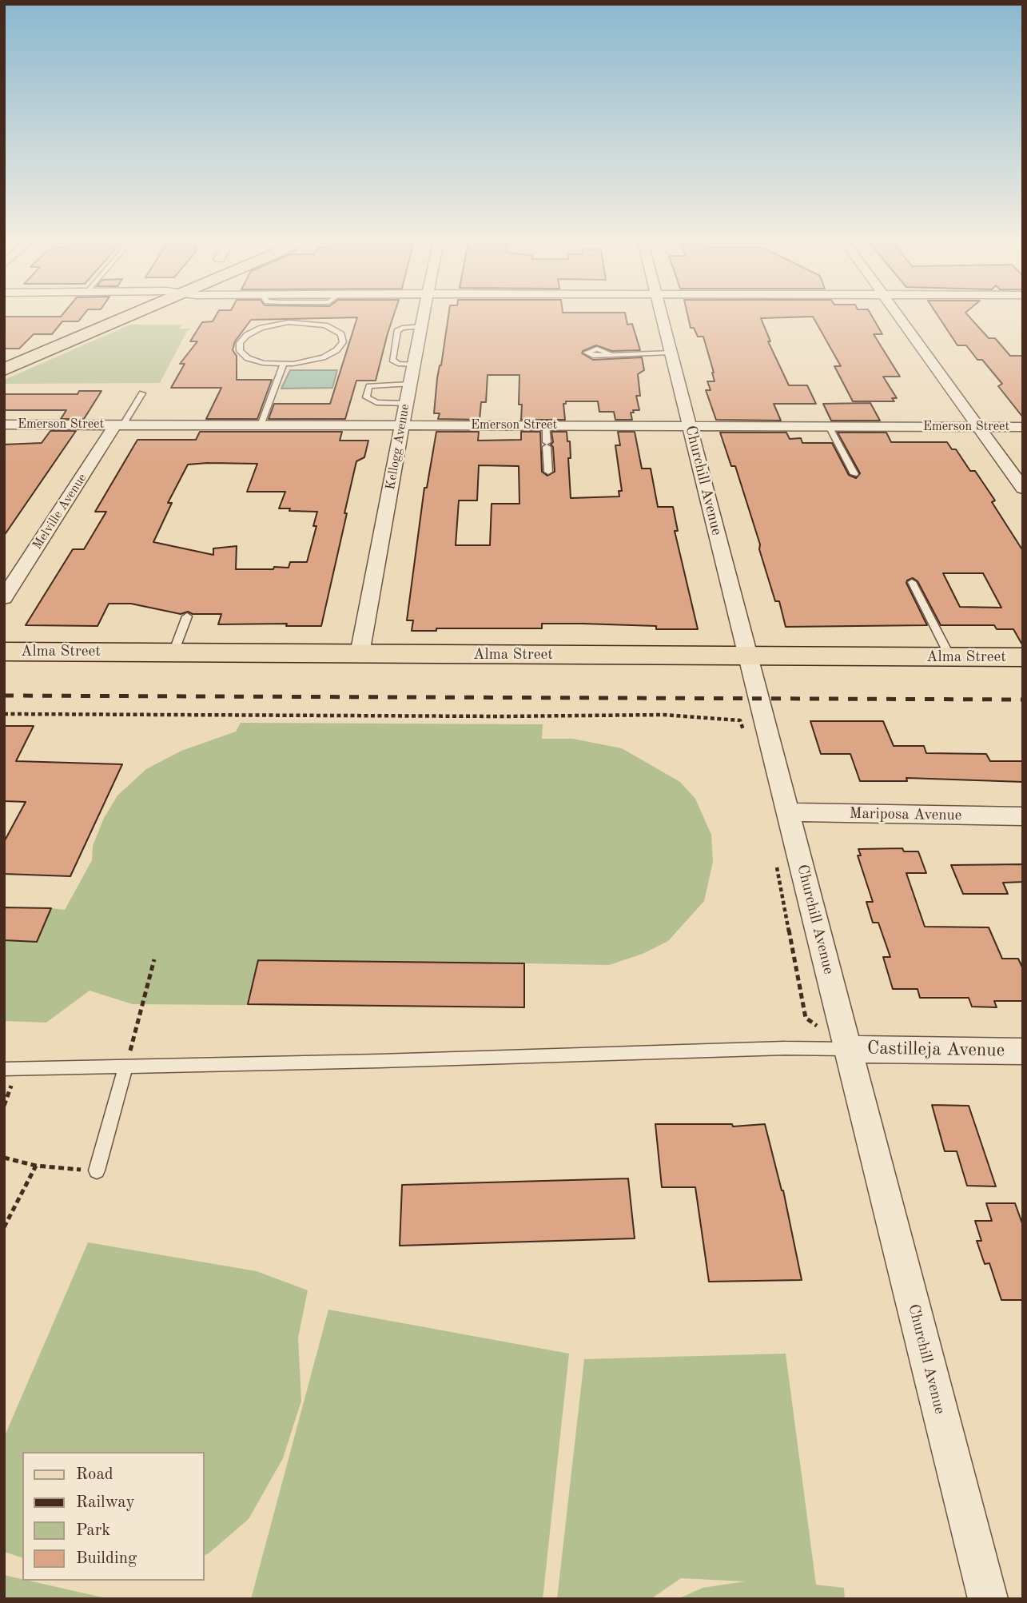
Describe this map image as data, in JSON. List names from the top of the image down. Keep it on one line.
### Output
{"streets":{"main road":["Alma Street"],"street":["Emerson Street","Kellogg Avenue","Churchill Avenue","Melville Avenue","Mariposa Avenue","Castilleja Avenue"]},"crossings":[["Emerson Street","Kellogg Avenue"],["Emerson Street","Churchill Avenue"],["Emerson Street","Melville Avenue"],["Kellogg Avenue","Alma Street"],["Churchill Avenue","Alma Street"],["Churchill Avenue","Mariposa Avenue"],["Churchill Avenue","Castilleja Avenue"]],"legend":["Road","Railway","Park","Building"]}
